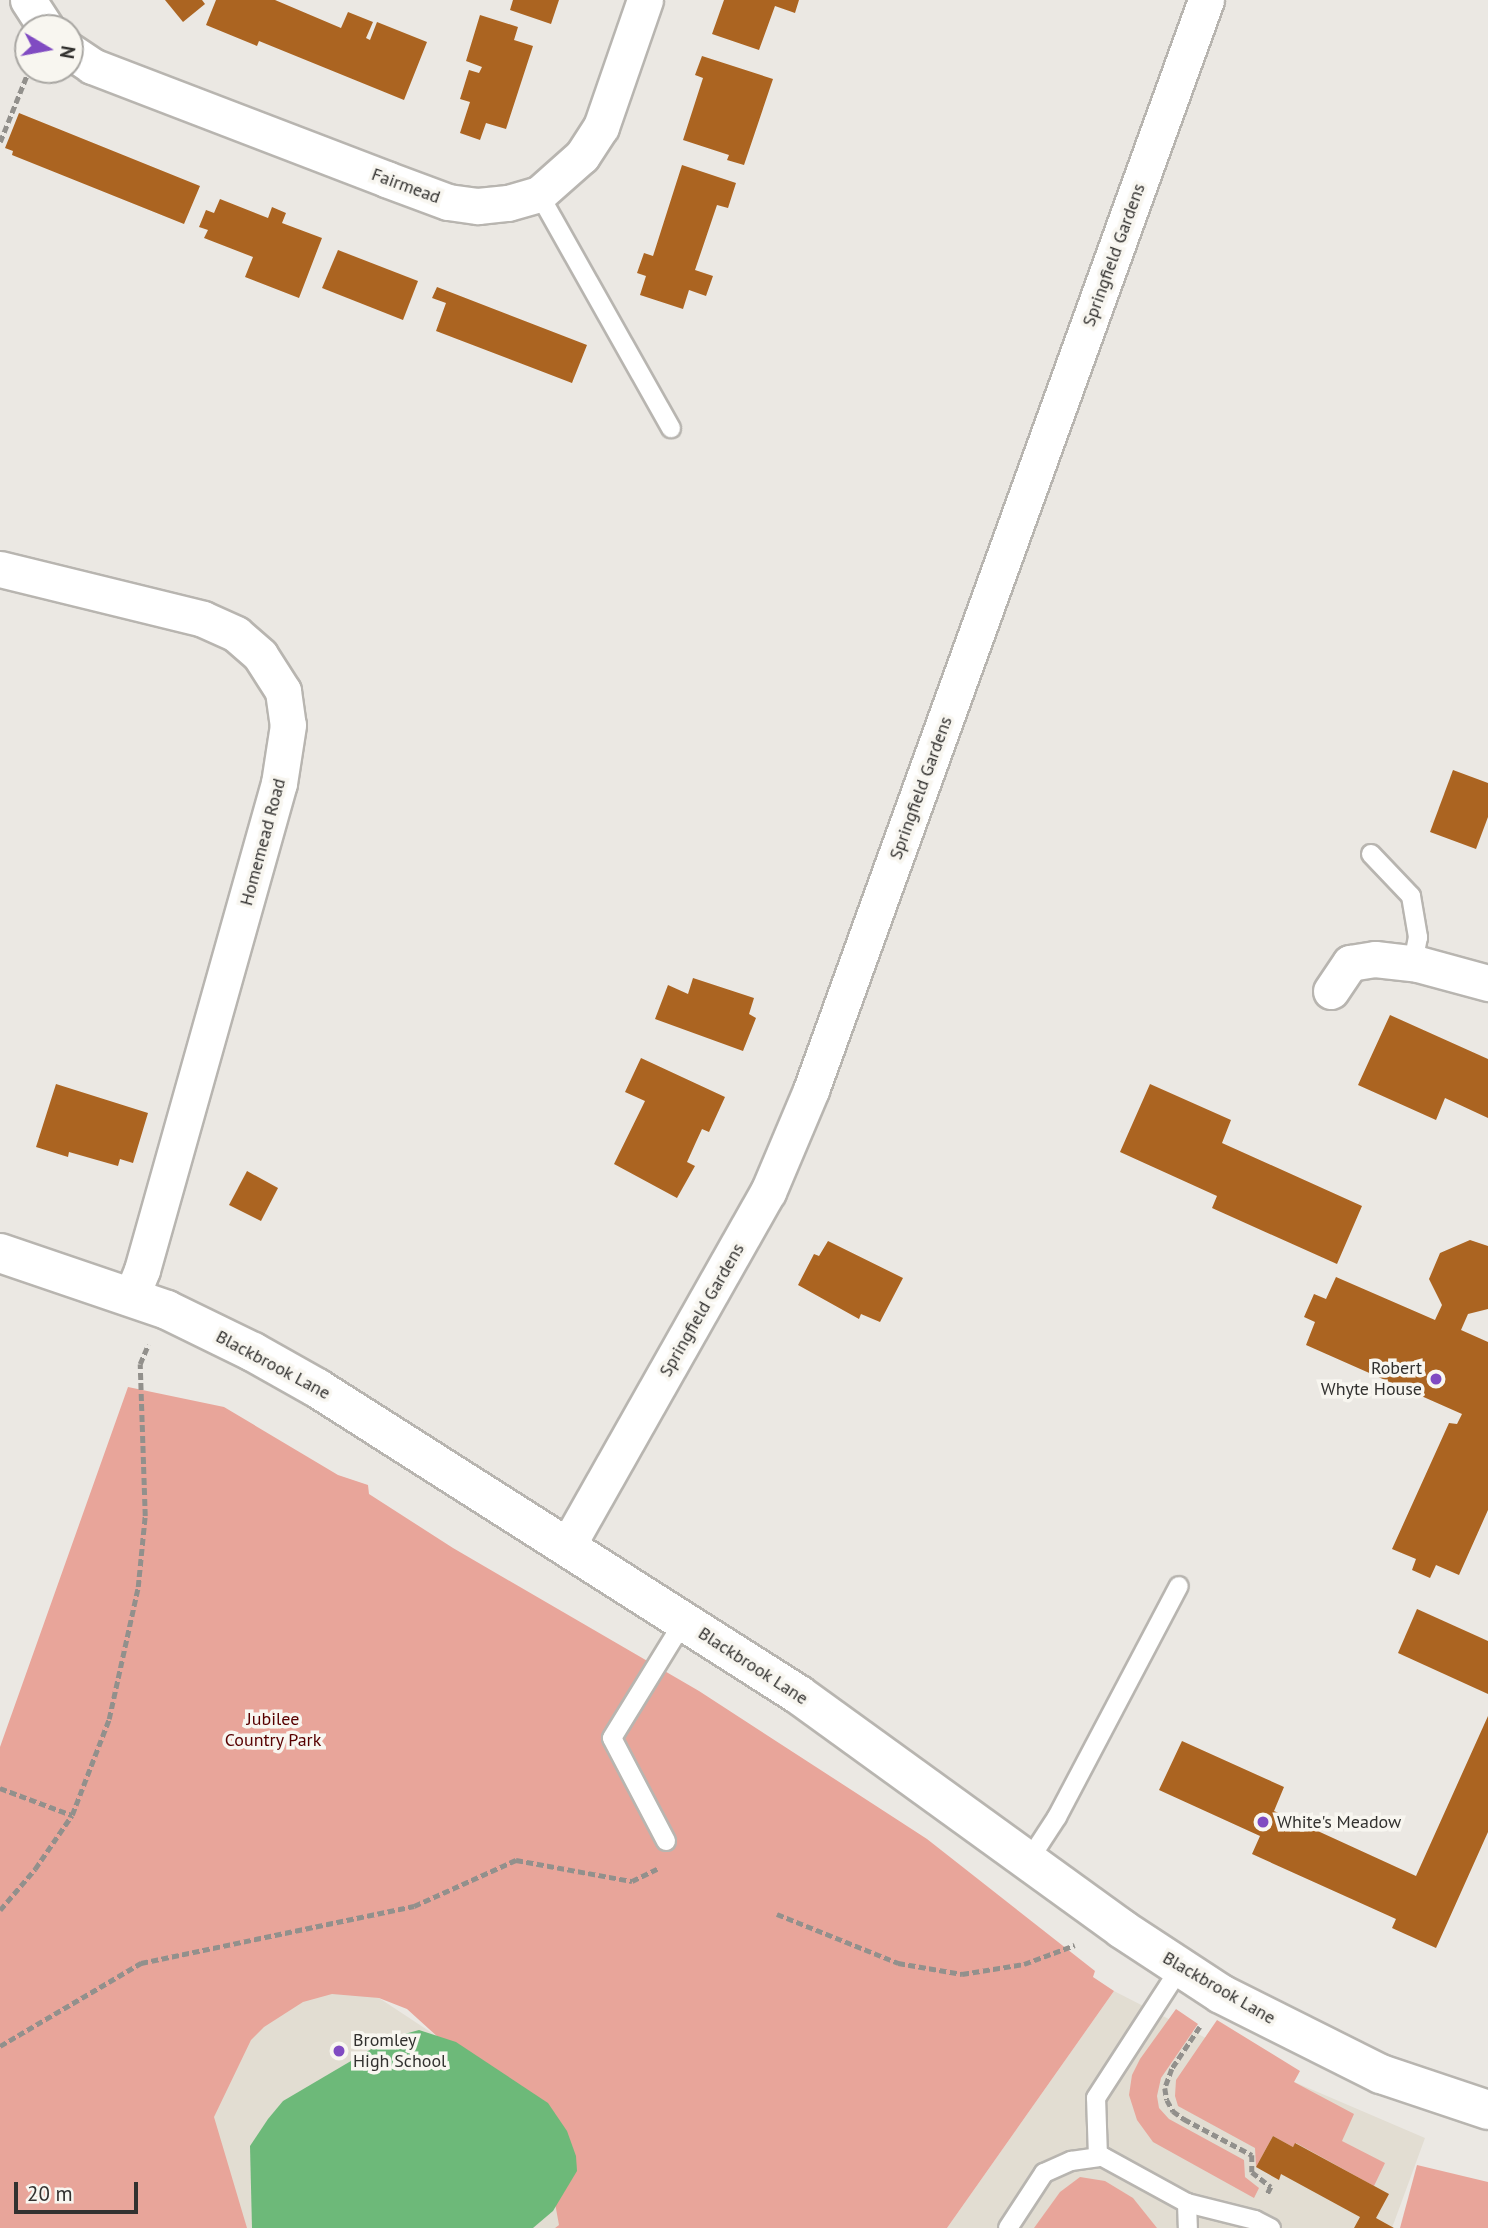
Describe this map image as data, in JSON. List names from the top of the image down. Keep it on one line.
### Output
{"streets":{"street":["Fairmead","Springfield Gardens","Homemead Road","Blackbrook Lane"]},"crossings":[["Springfield Gardens","Blackbrook Lane"],["Homemead Road","Blackbrook Lane"]],"parks":["Jubilee Country Park"],"places":["Robert Whyte House","White's Meadow","Bromley High School"],"scale_bar":"20 m","north":"right"}
